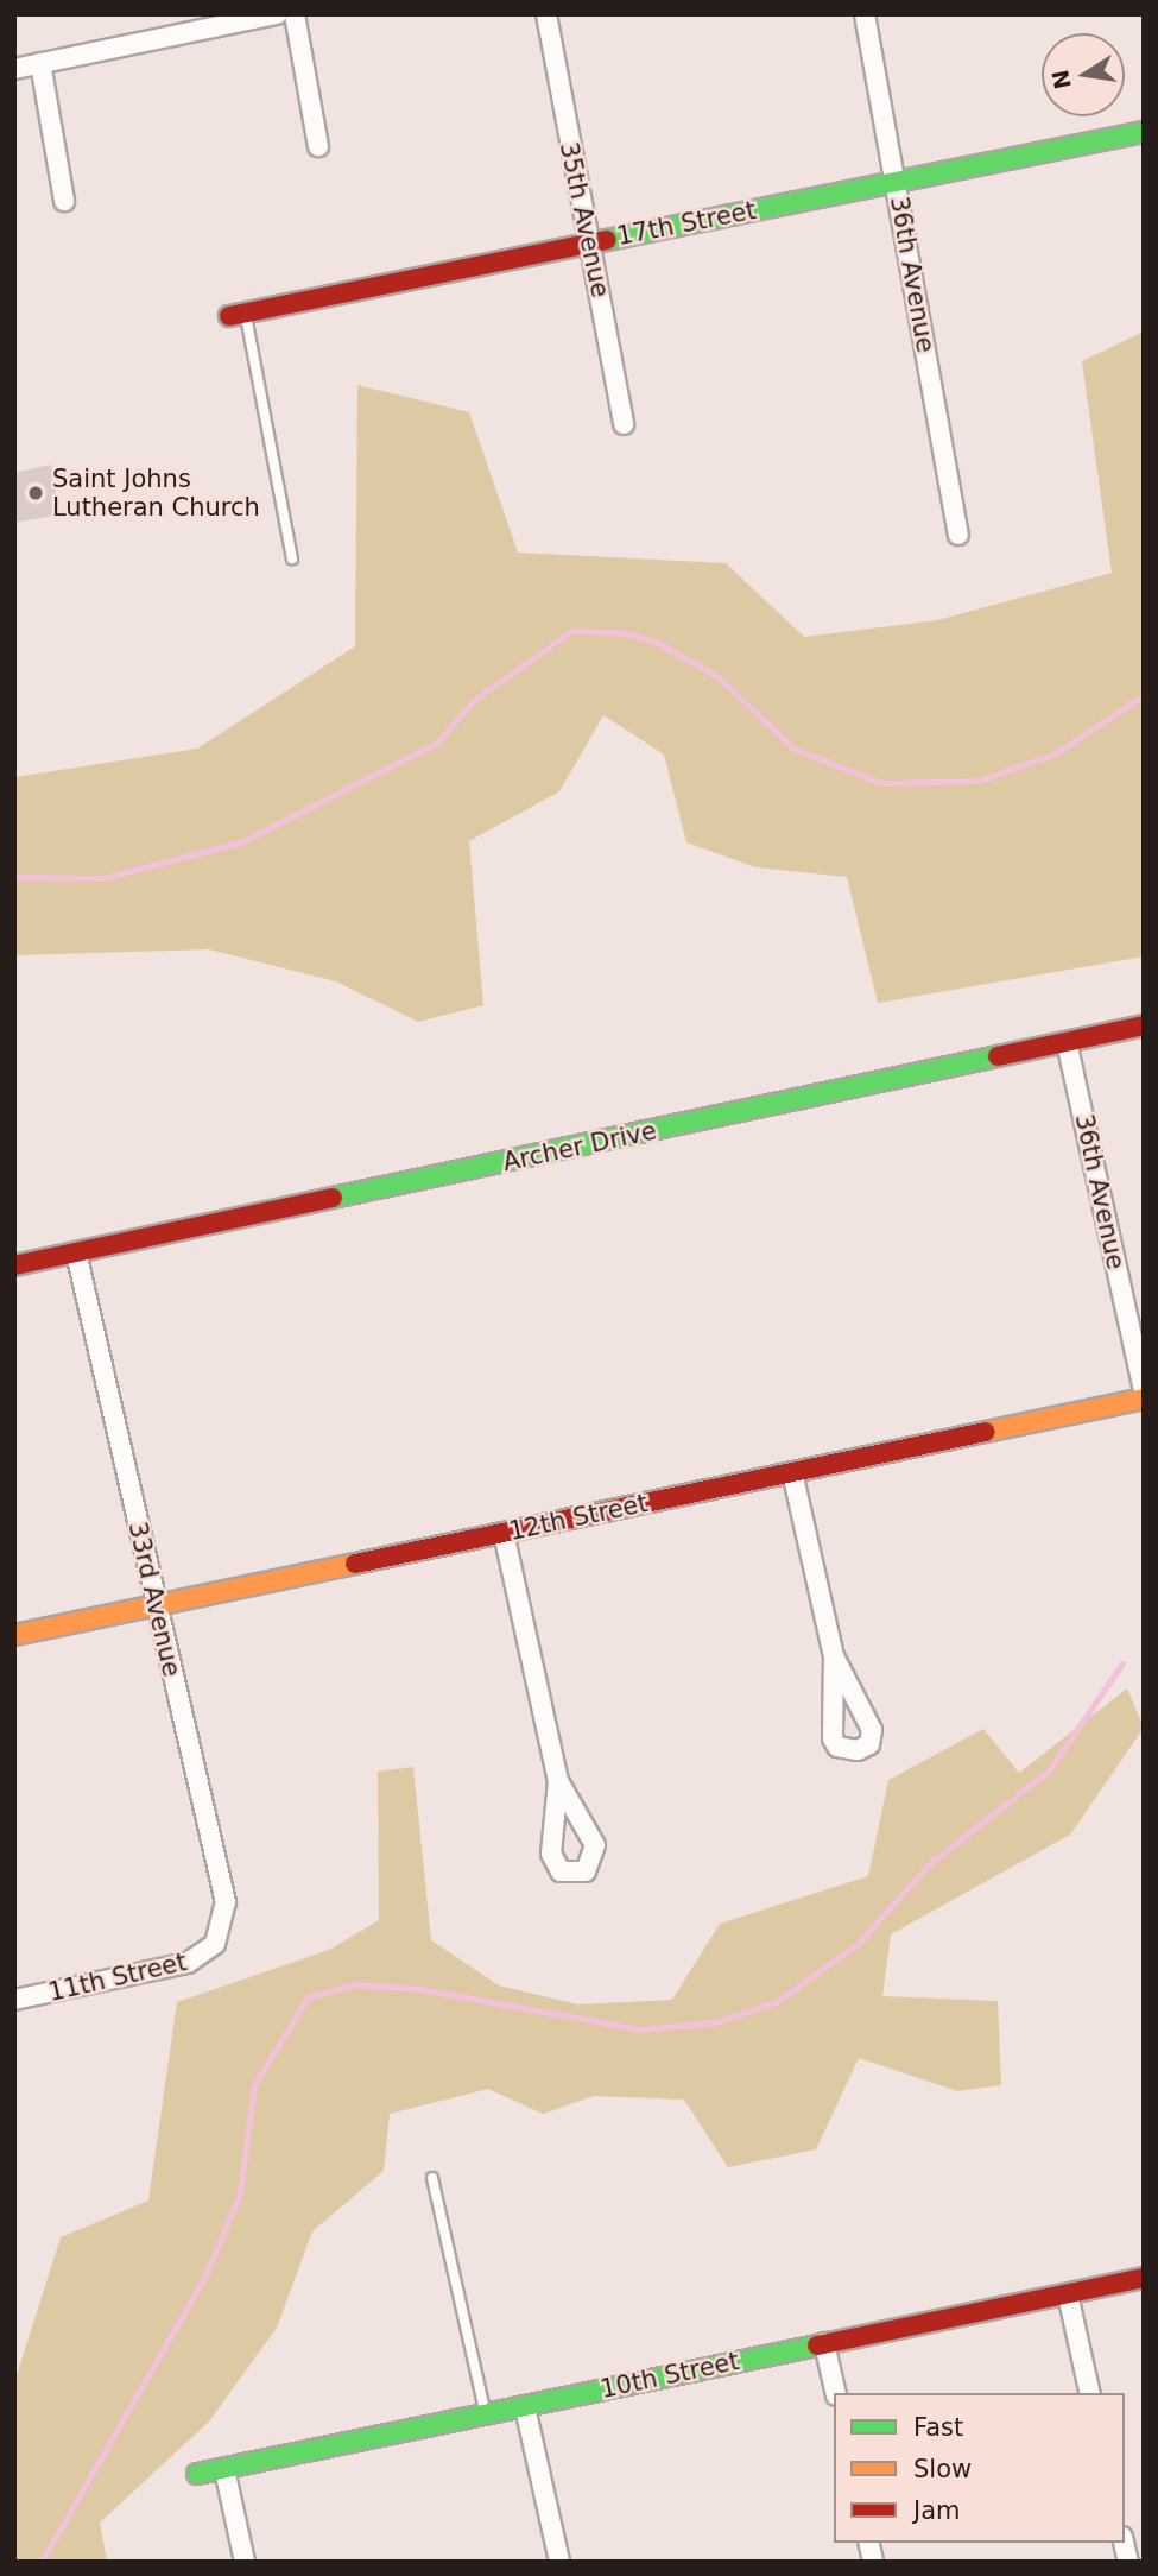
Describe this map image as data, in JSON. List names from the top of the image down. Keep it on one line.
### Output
{"streets":{"street":["35th Avenue","17th Street","36th Avenue","Archer Drive","12th Street","33rd Avenue","11th Street","10th Street"]},"crossings":[["35th Avenue","17th Street"],["17th Street","36th Avenue"],["36th Avenue","Archer Drive"],["Archer Drive","33rd Avenue"],["12th Street","33rd Avenue"],["33rd Avenue","11th Street"]],"places":["Saint Johns Lutheran Church"],"legend":["Fast","Slow","Jam"],"north":"left"}
